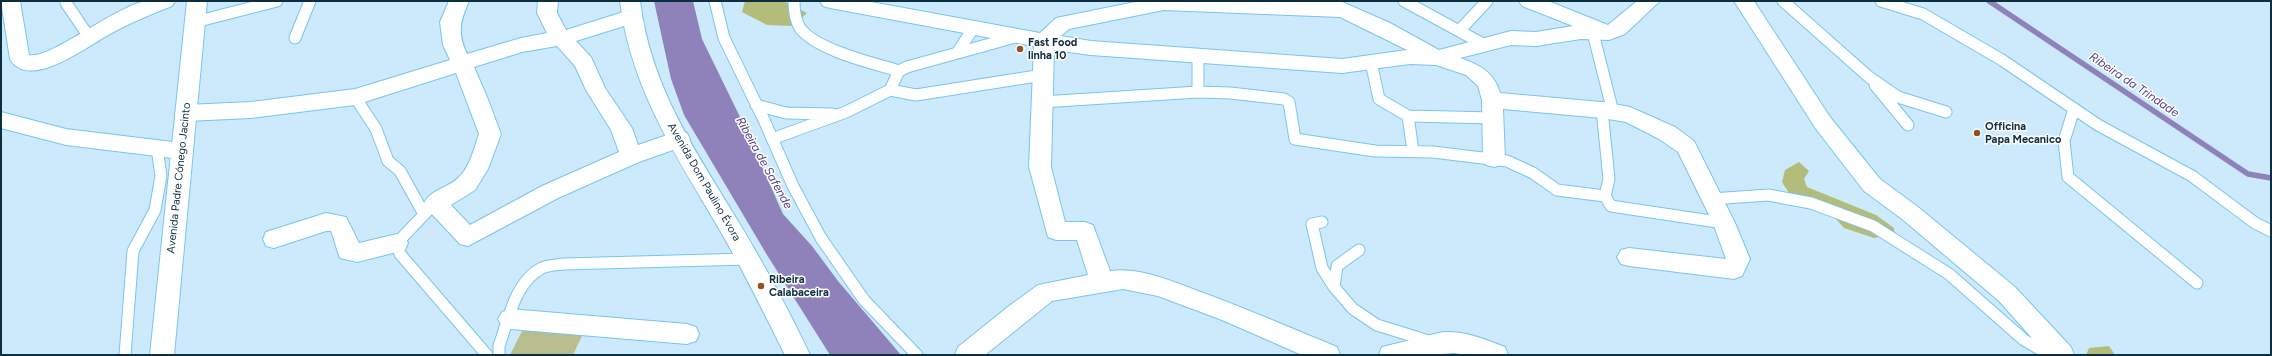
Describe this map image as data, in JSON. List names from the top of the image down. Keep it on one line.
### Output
{"streets":{"street":["Avenida Padre Cónego Jacinto","Avenida Dom Paulino Évora"]},"water":["Ribeira da Trindade","Ribeira de Safende"],"places":["Fast Food linha 10","Officina Papa Mecanico","Ribeira Calabaceira"]}
